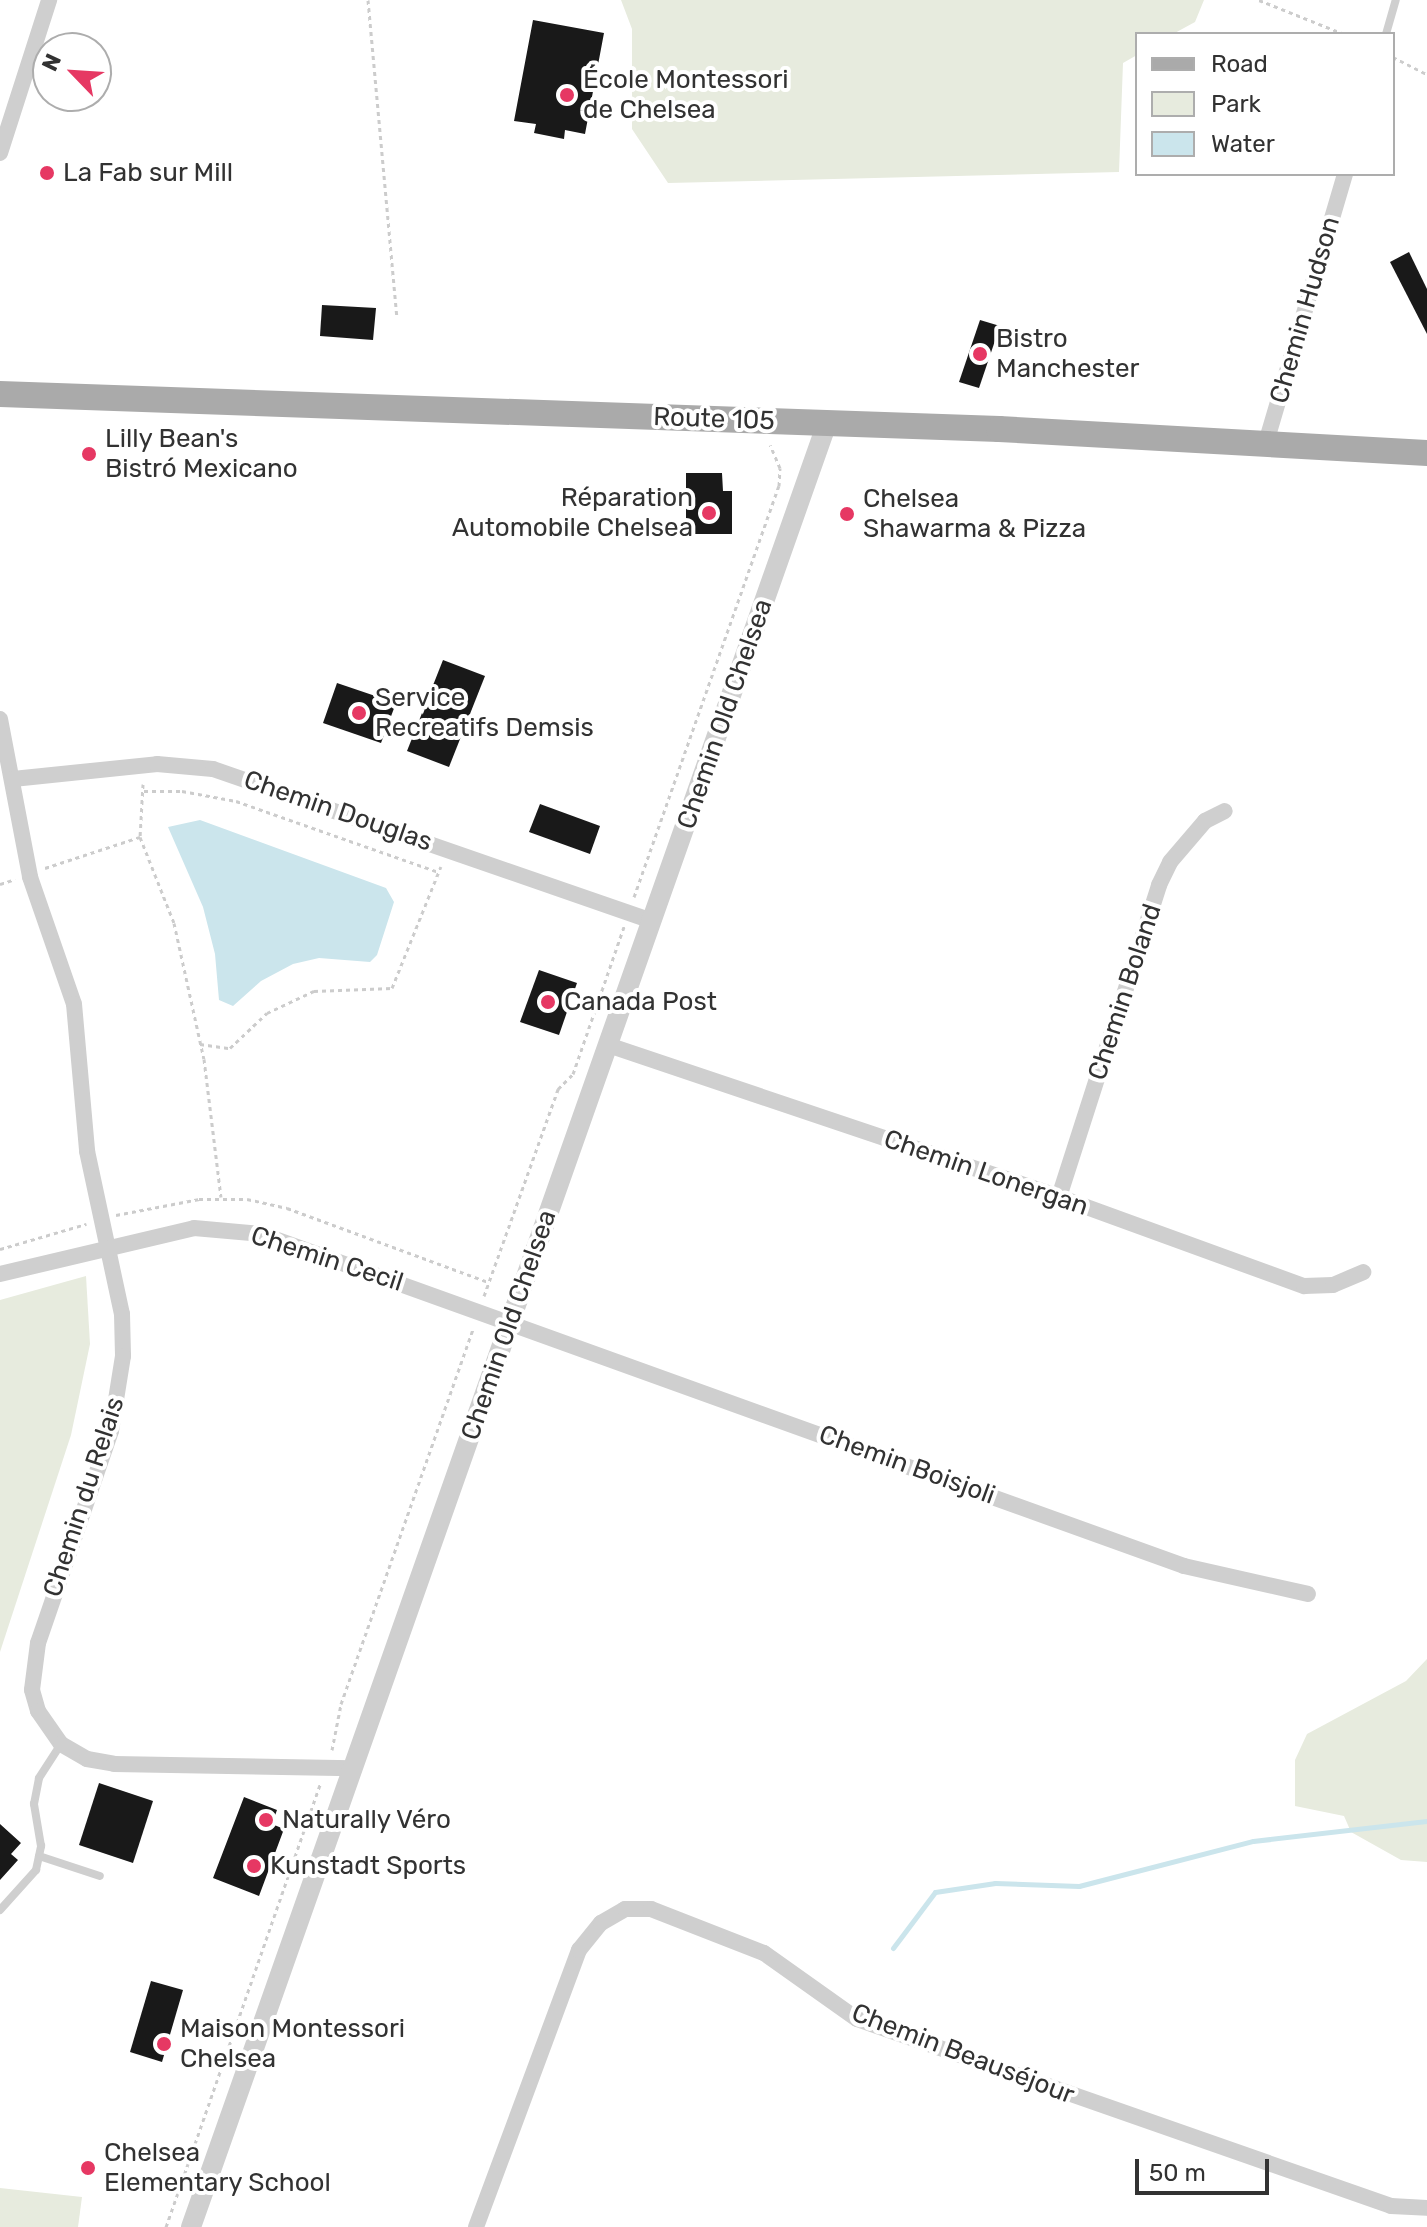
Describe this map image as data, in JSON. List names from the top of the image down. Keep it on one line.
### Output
{"streets":{"main road":["Route 105"],"street":["Chemin Hudson","Chemin Old Chelsea","Chemin Douglas","Chemin Boland","Chemin Lonergan","Chemin Cecil","Chemin Boisjoli","Chemin du Relais","Chemin Beauséjour"]},"crossings":[["Chemin Hudson","Route 105"],["Route 105","Chemin Old Chelsea"],["Chemin Old Chelsea","Chemin Douglas"],["Chemin Old Chelsea","Chemin Lonergan"],["Chemin Old Chelsea","Chemin Cecil"],["Chemin Old Chelsea","Chemin Boisjoli"],["Chemin Old Chelsea","Chemin du Relais"],["Chemin Douglas","Chemin du Relais"],["Chemin Boland","Chemin Lonergan"],["Chemin Cecil","Chemin Boisjoli"],["Chemin Cecil","Chemin du Relais"]],"places":["École Montessori de Chelsea","La Fab sur Mill","Bistro Manchester","Lilly Bean's Bistró Mexicano","Réparation Automobile Chelsea","Chelsea Shawarma & Pizza","Service Recreatifs Demsis","Canada Post","Naturally Véro","Kunstadt Sports","Maison Montessori Chelsea","Chelsea Elementary School"],"legend":["Road","Park","Water"],"scale_bar":"50 m","north":"top left"}
